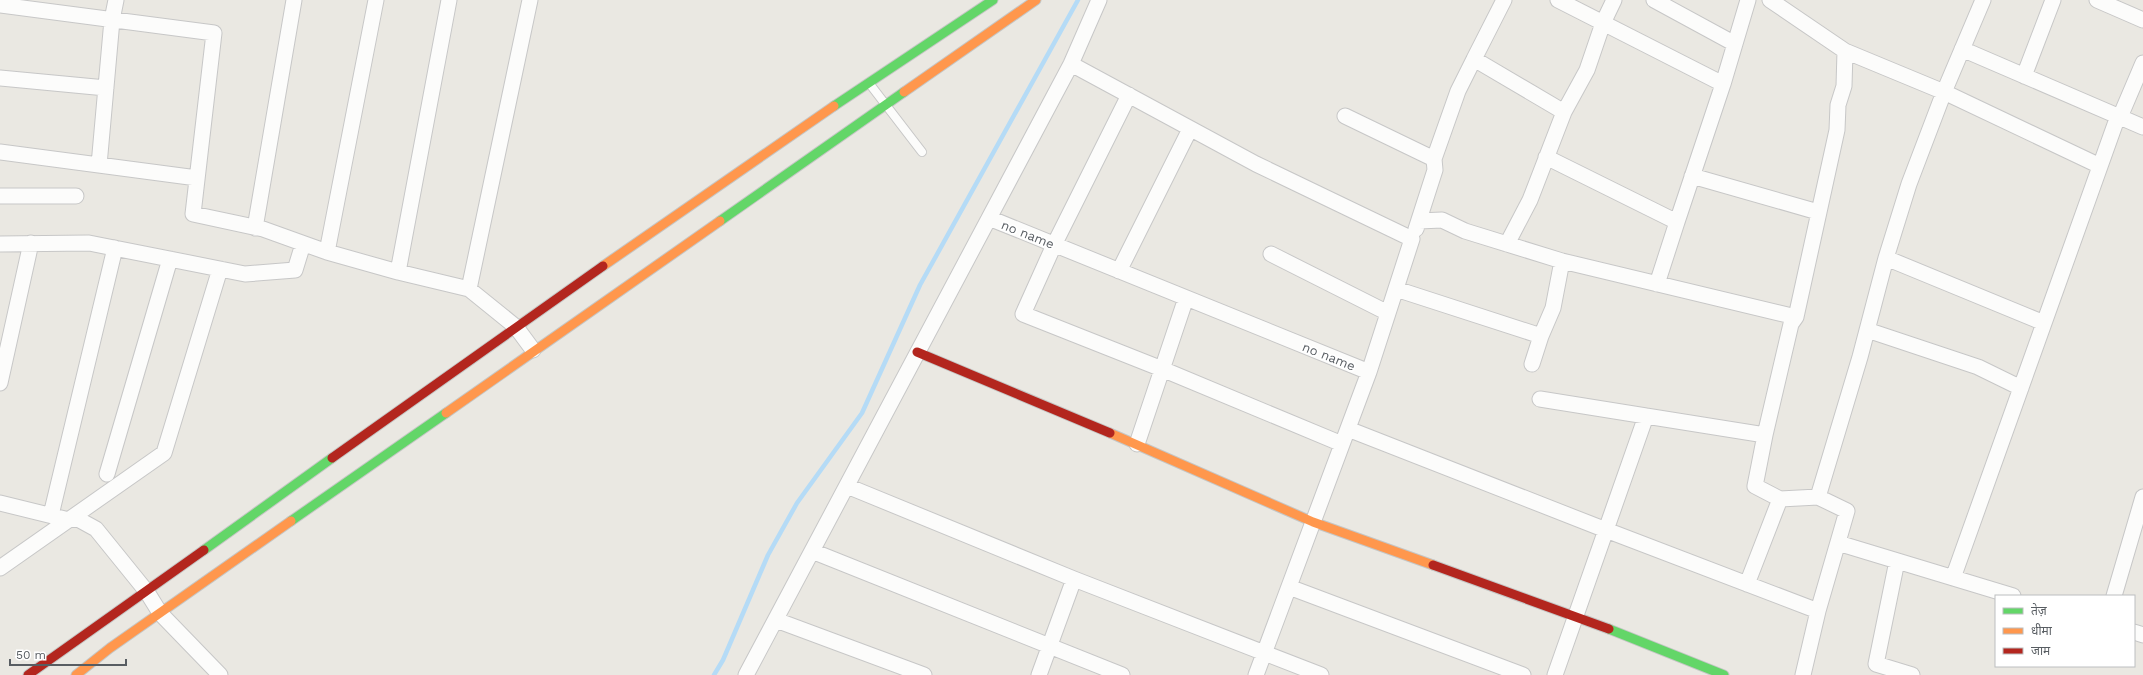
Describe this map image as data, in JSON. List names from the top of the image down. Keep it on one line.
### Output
{"streets":{"street":["no name"]},"legend":["तेज़","धीमा","जाम"],"scale_bar":"50 m"}
